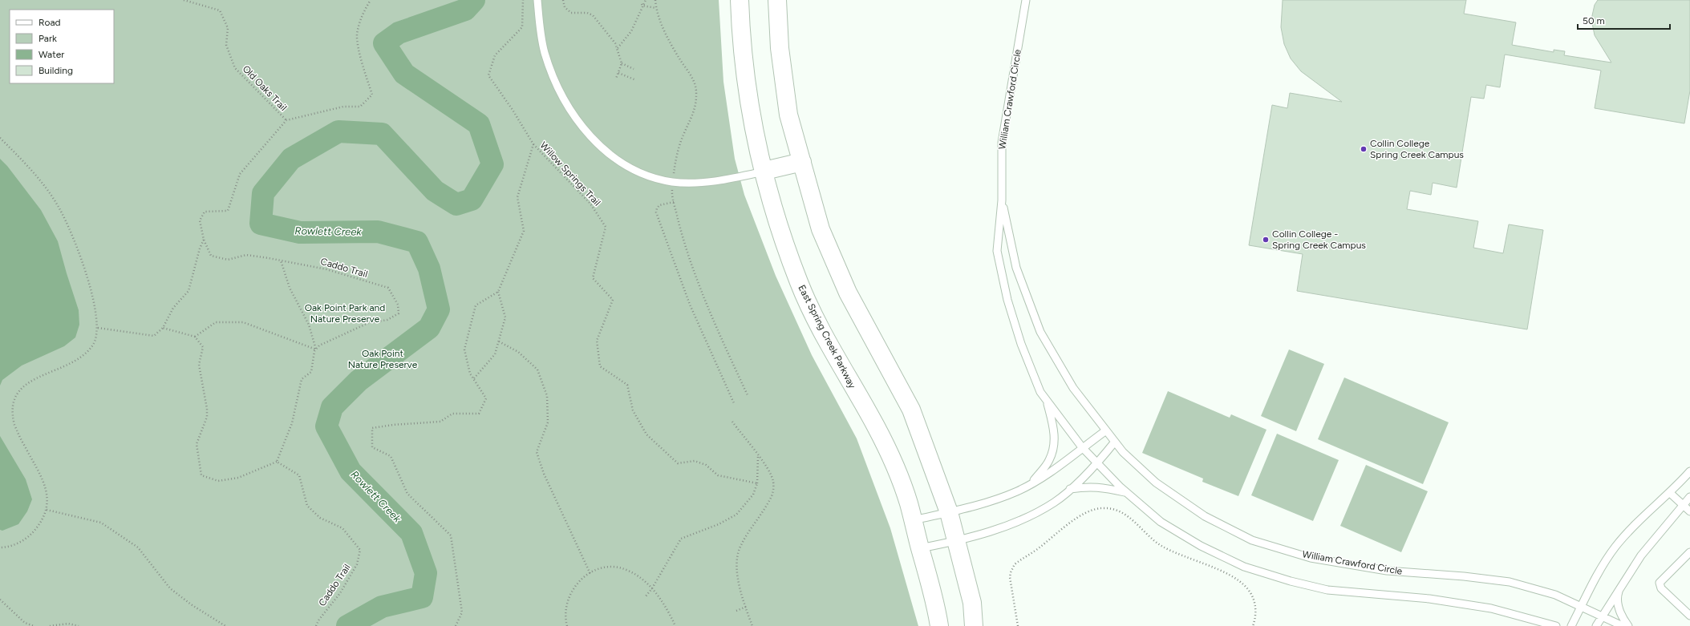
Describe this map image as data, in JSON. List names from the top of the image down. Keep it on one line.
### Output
{"streets":{"main road":["East Spring Creek Parkway"],"lane":["William Crawford Circle"],"path":["Old Oaks Trail","Willow Springs Trail","Caddo Trail"]},"crossings":[["Old Oaks Trail","Caddo Trail"]],"water":["Rowlett Creek"],"parks":["Oak Point Park and Nature Preserve","Oak Point Nature Preserve"],"places":["Collin College Spring Creek Campus","Collin College - Spring Creek Campus"],"legend":["Road","Park","Water","Building"],"scale_bar":"50 m"}
